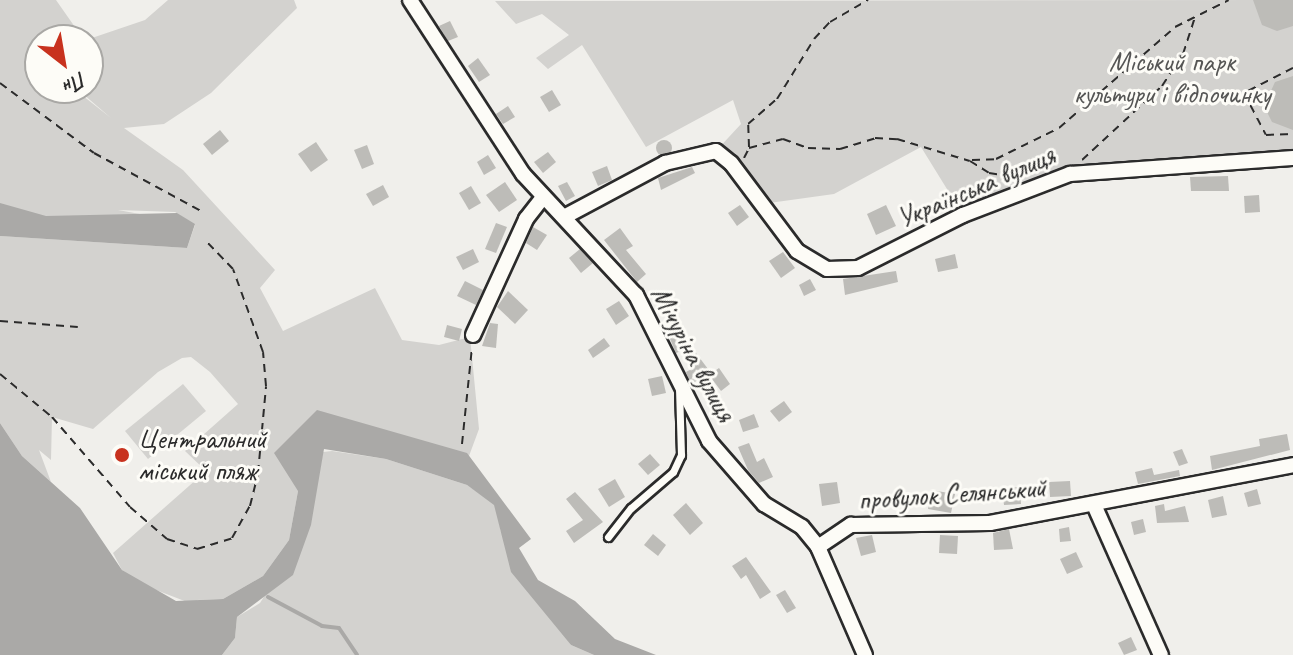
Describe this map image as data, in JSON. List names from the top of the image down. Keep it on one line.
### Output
{"streets":{"street":["Українська вулиця","Мічуріна вулиця","провулок Селянський"]},"crossings":[["Українська вулиця","Мічуріна вулиця"],["Мічуріна вулиця","провулок Селянський"]],"parks":["Міський парк культури і відпочинку"],"places":["Центральний міський пляж"],"north":"bottom right"}
